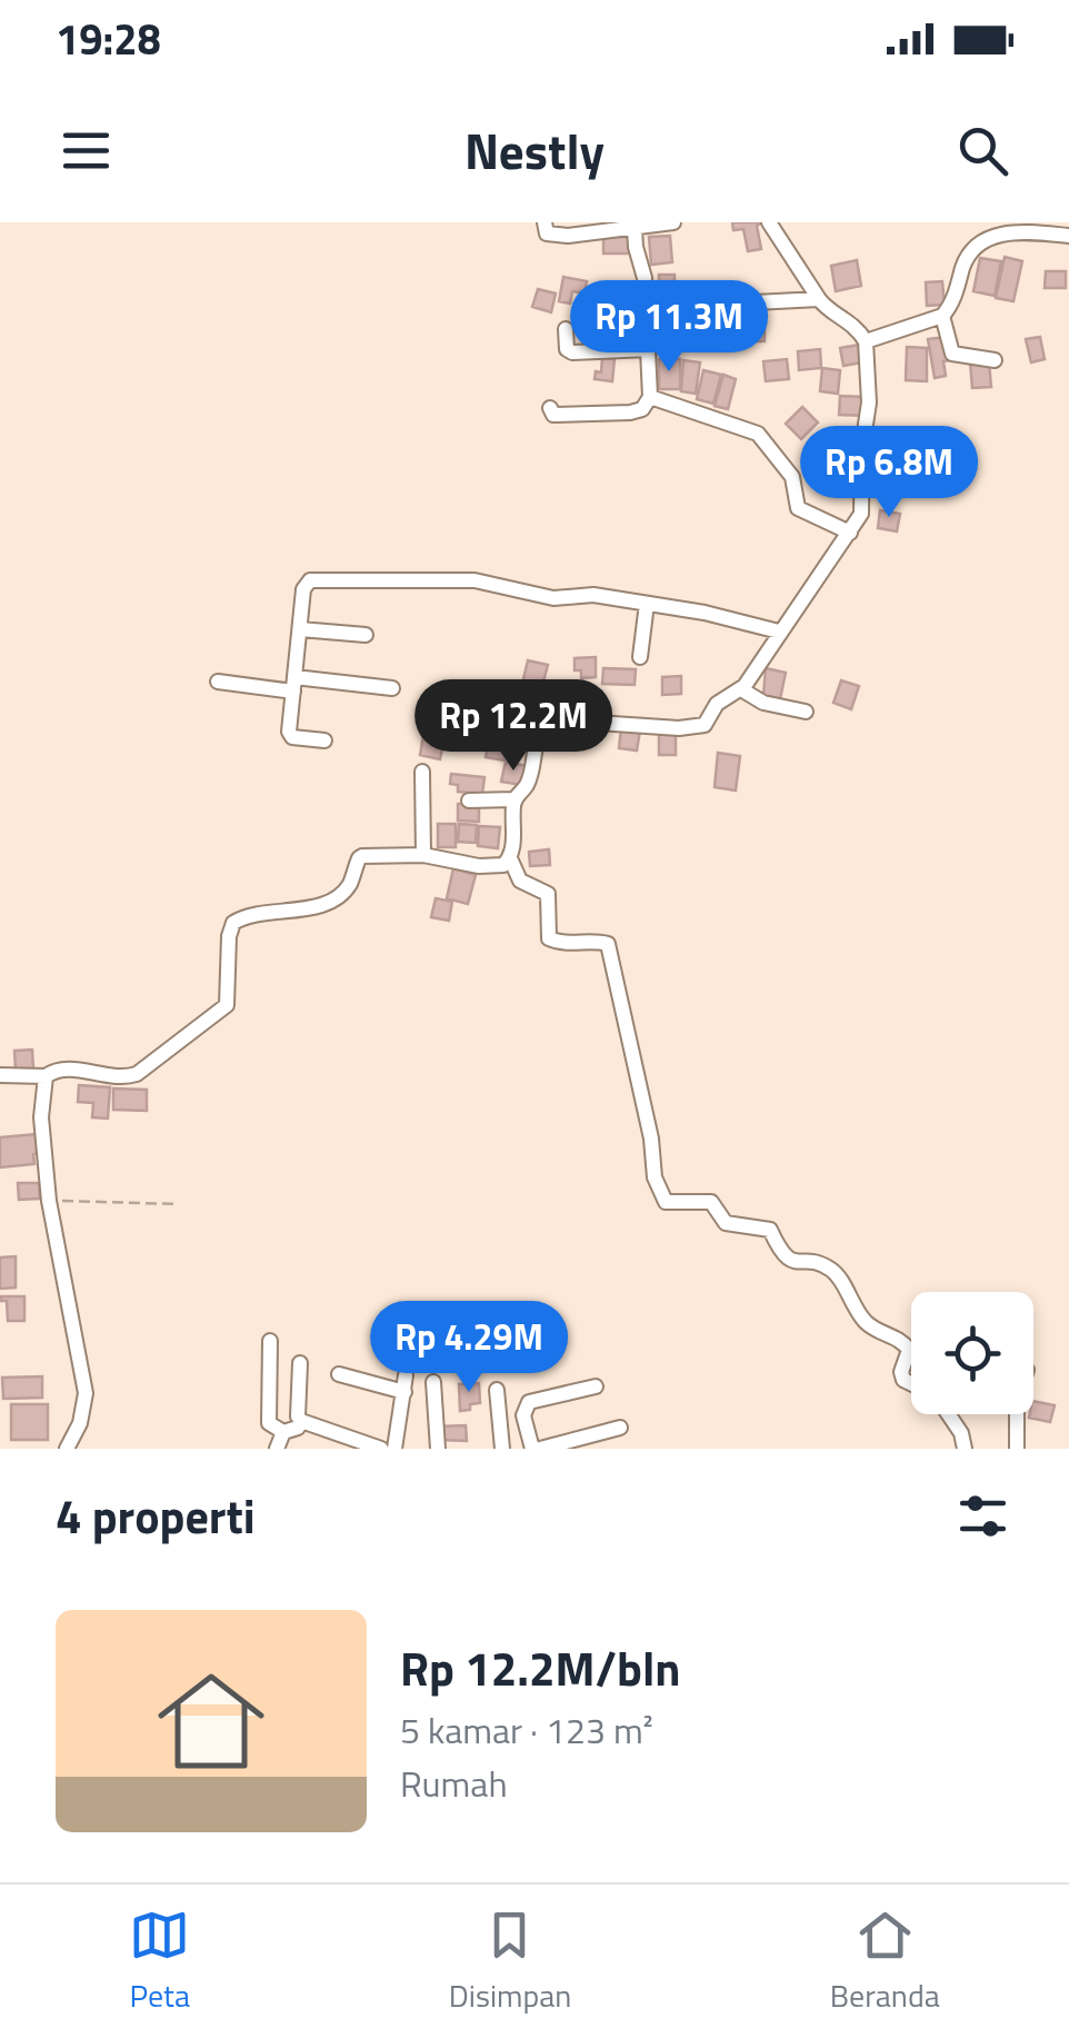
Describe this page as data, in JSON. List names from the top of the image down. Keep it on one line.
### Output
{"page":{"status":"19:28","header":"Nestly","price":["Rp 11.3M","Rp 6.8M","Rp 12.2M","Rp 4.29M"],"heading":"4 properti","list":[{"name":"Rp 12.2M/bln","note":"5 kamar · 123 m² · Rumah"}],"tabs":["Peta","Disimpan","Beranda"]}}
